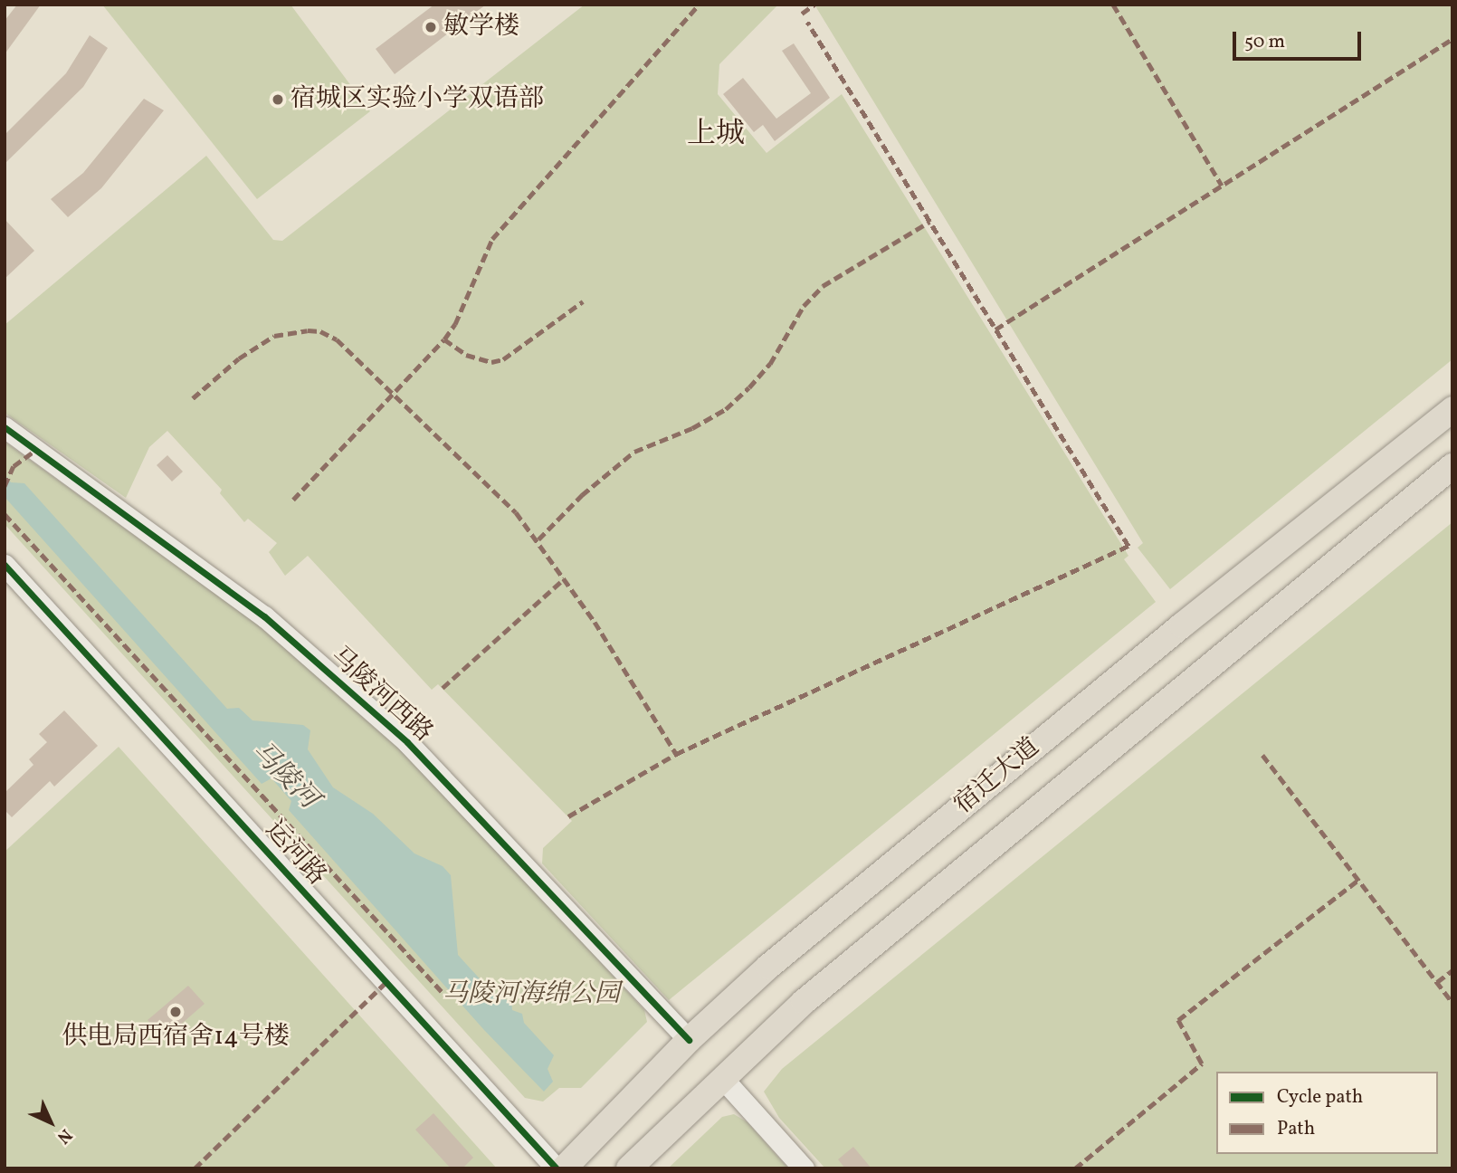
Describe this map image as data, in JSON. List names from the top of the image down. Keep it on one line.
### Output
{"streets":{"main road":["宿迁大道"],"street":["马陵河西路","运河路"]},"crossings":[["马陵河西路","宿迁大道"]],"districts":["上城"],"water":["马陵河"],"parks":["马陵河海绵公园"],"places":["敏学楼","宿城区实验小学双语部","供电局西宿舍14号楼"],"legend":["Cycle path","Path"],"scale_bar":"50 m","north":"bottom right"}
